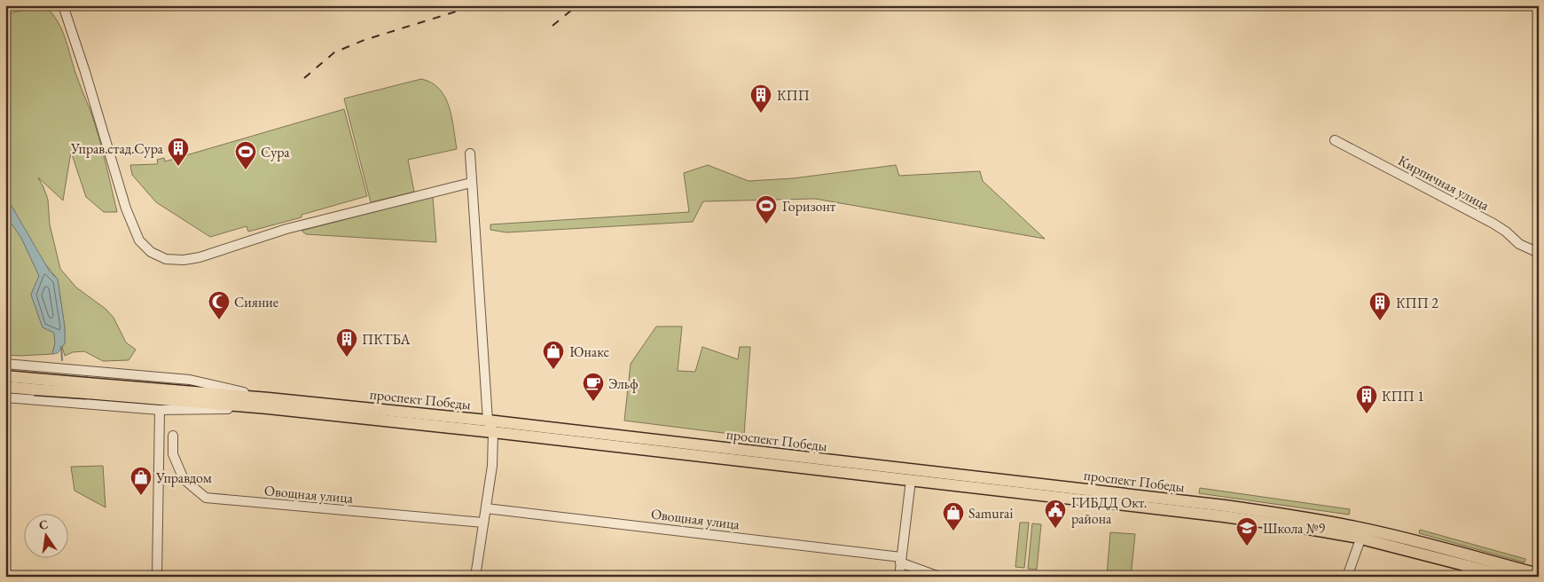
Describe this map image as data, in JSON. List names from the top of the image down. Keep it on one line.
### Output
{"streets":{"main road":["проспект Победы"],"street":["Кирпичная улица","Овощная улица"]},"places":{"building":["КПП","Управ.стад.Сура","КПП 2","ПКТБА","КПП 1"],"sports":["Сура","Горизонт"],"mosque":["Сияние"],"shop":["Юнакс","Управдом","Samurai"],"cafe":["Эльф"],"public building":["ГИБДД Окт. района"],"school or university":["Школа №9"]},"north":"top"}
